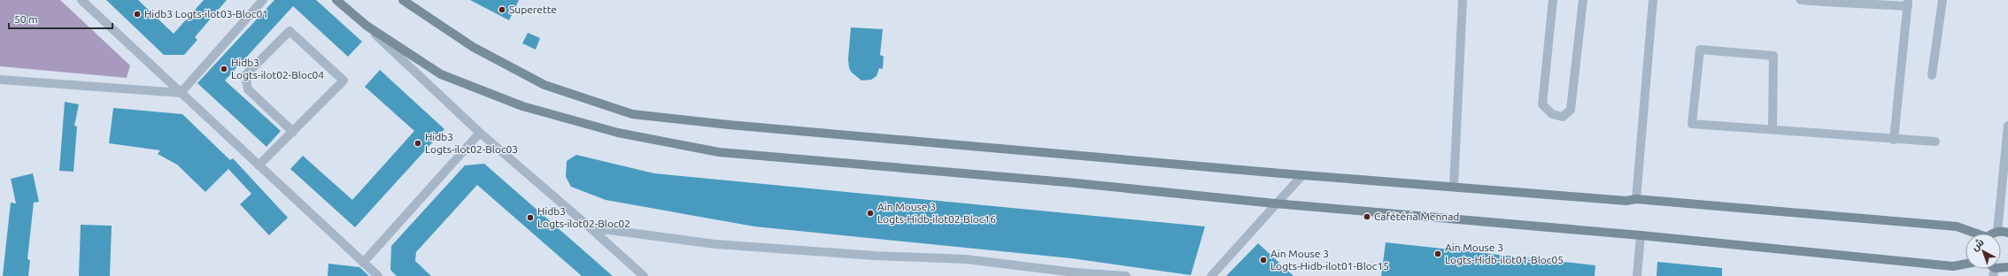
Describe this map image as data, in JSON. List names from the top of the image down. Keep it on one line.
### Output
{"places":["Superette","Hidb3 Logts-ilot03-Bloc01","Hidb3 Logts-ilot02-Bloc04","Hidb3 Logts-ilot02-Bloc03","Ain Mouse 3 Logts-Hidb-ilot02-Bloc16","Cafétéria Mennad","Hidb3 Logts-ilot02-Bloc02","Ain Mouse 3 Logts-Hidb-ilot01-Bloc05","Ain Mouse 3 Logts-Hidb-ilot01-Bloc15"],"scale_bar":"50 m","north":"top left"}
